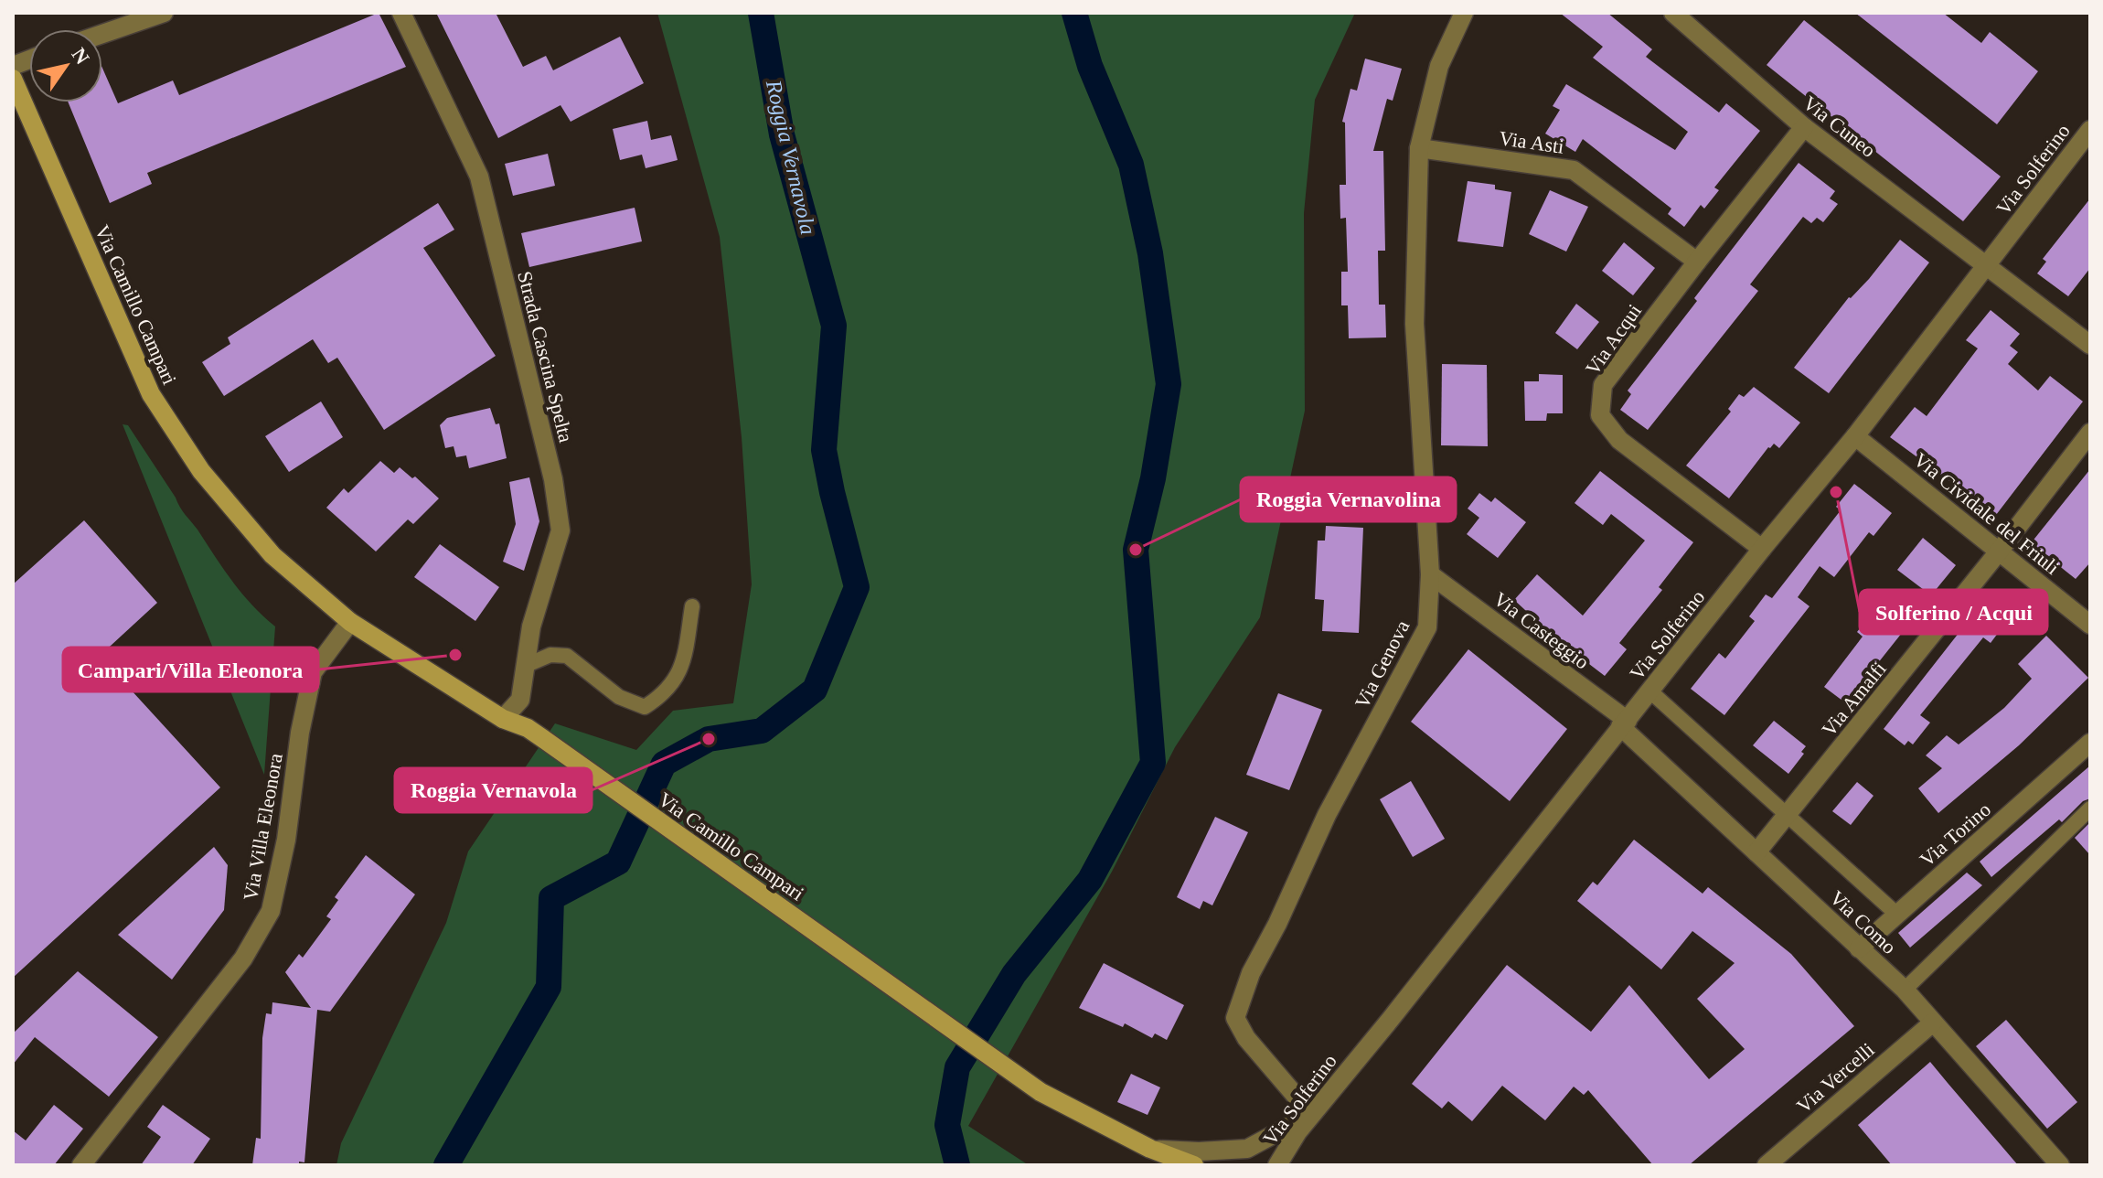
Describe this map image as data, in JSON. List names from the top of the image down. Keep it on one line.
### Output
{"streets":{"street":["Via Cuneo","Via Asti","Via Solferino","Via Camillo Campari","Via Acqui","Strada Cascina Spelta","Via Cividale del Friuli","Via Casteggio","Via Genova","Via Amalfi","Via Villa Eleonora","Via Torino","Via Como","Via Vercelli"]},"crossings":[["Via Cuneo","Via Solferino"],["Via Cuneo","Via Acqui"],["Via Asti","Via Acqui"],["Via Asti","Via Genova"],["Via Solferino","Via Acqui"],["Via Solferino","Via Cividale del Friuli"],["Via Solferino","Via Casteggio"],["Via Solferino","Via Genova"],["Via Solferino","Via Como"],["Via Camillo Campari","Strada Cascina Spelta"],["Via Camillo Campari","Via Villa Eleonora"],["Via Cividale del Friuli","Via Amalfi"],["Via Casteggio","Via Genova"],["Via Casteggio","Via Como"],["Via Amalfi","Via Como"],["Via Torino","Via Como"],["Via Como","Via Vercelli"]],"water":["Roggia Vernavola"],"places":["Solferino / Acqui","Roggia Vernavolina","Campari/Villa Eleonora","Roggia Vernavola"],"north":"top right"}
